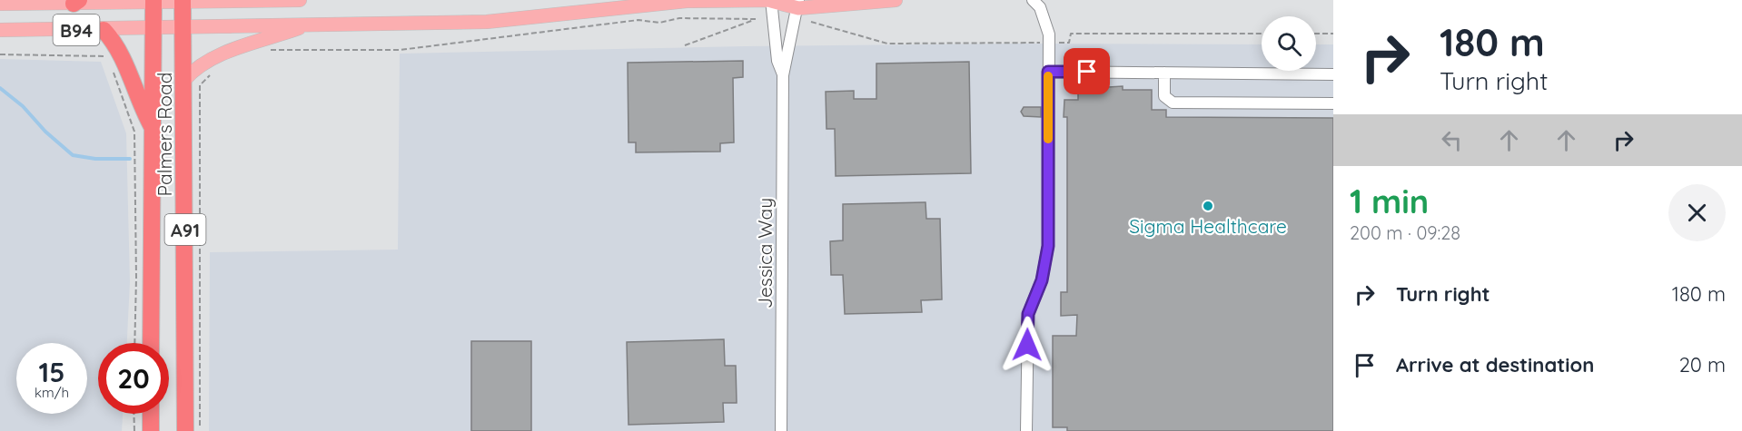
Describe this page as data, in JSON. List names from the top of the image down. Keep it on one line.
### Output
{"streets":{"highway":["Palmers Road","A91"],"main road":["B94"],"street":["Jessica Way"]},"crossings":[["B94","Palmers Road"],["B94","Jessica Way"]],"places":["Sigma Healthcare"],"page":{"turn":["180 m","Turn right"],"heading":["1 min","200 m · 09:28"],"list":[{"name":"Turn right","value":"180 m"},{"name":"Arrive at destination","value":"20 m"}],"speed":"15 km/h","limit":"20"}}
